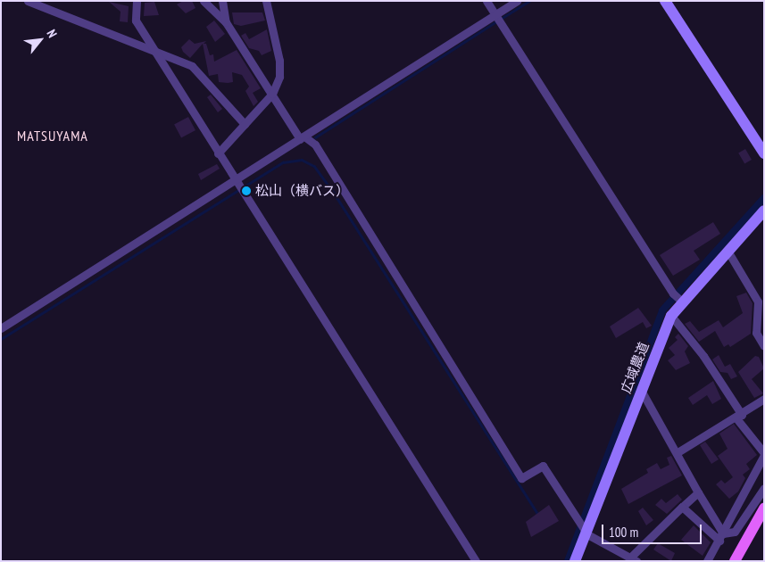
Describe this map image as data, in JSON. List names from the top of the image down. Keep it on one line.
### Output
{"streets":{"street":["広域農道"]},"districts":["MATSUYAMA"],"places":["松山（横バス）"],"scale_bar":"100 m","north":"top right"}
